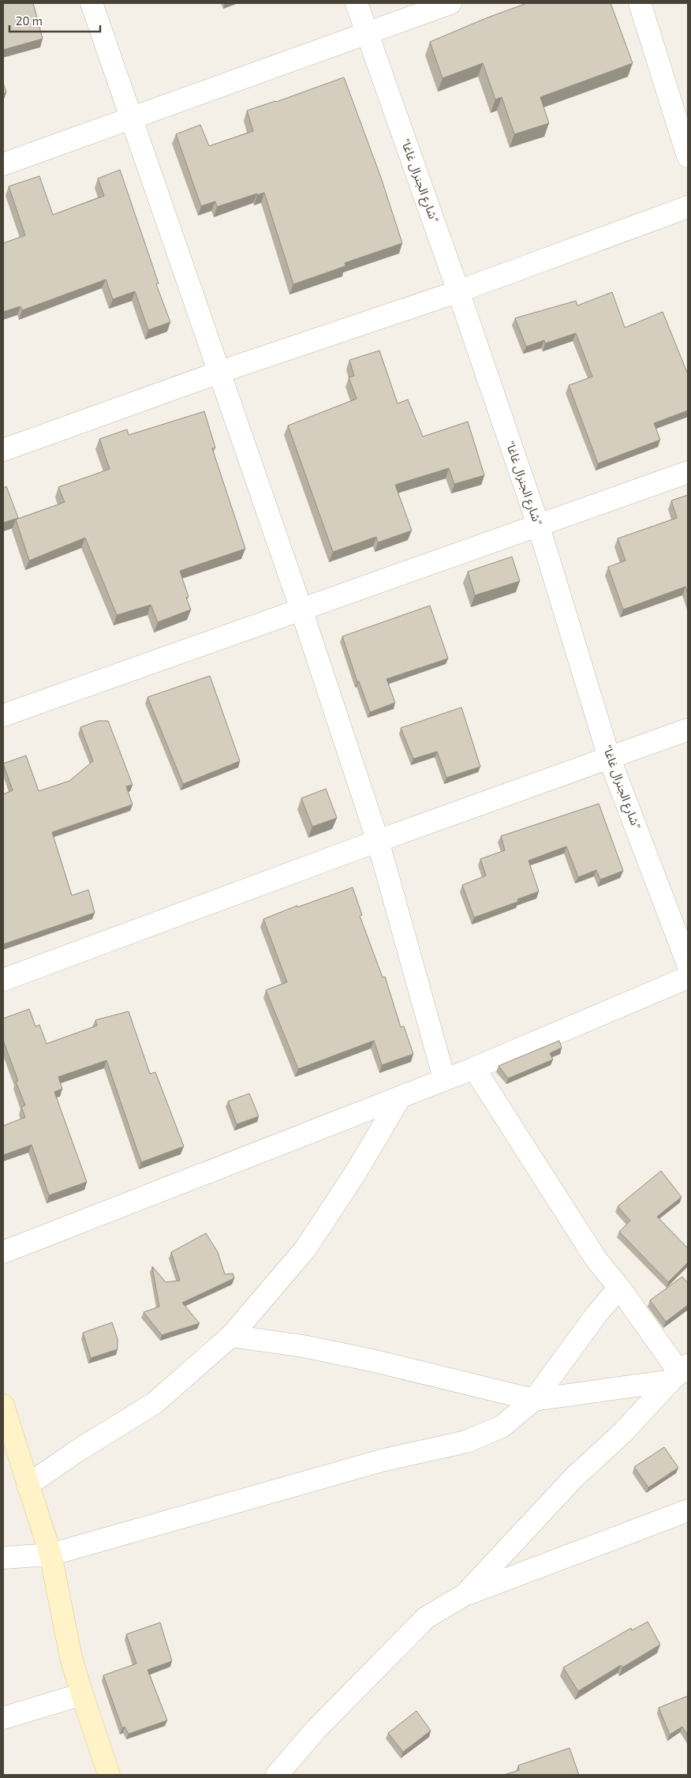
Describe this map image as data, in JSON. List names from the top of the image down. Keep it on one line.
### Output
{"streets":{"street":["\"شارع الجنرال غاغا\""]},"scale_bar":"20 m"}
